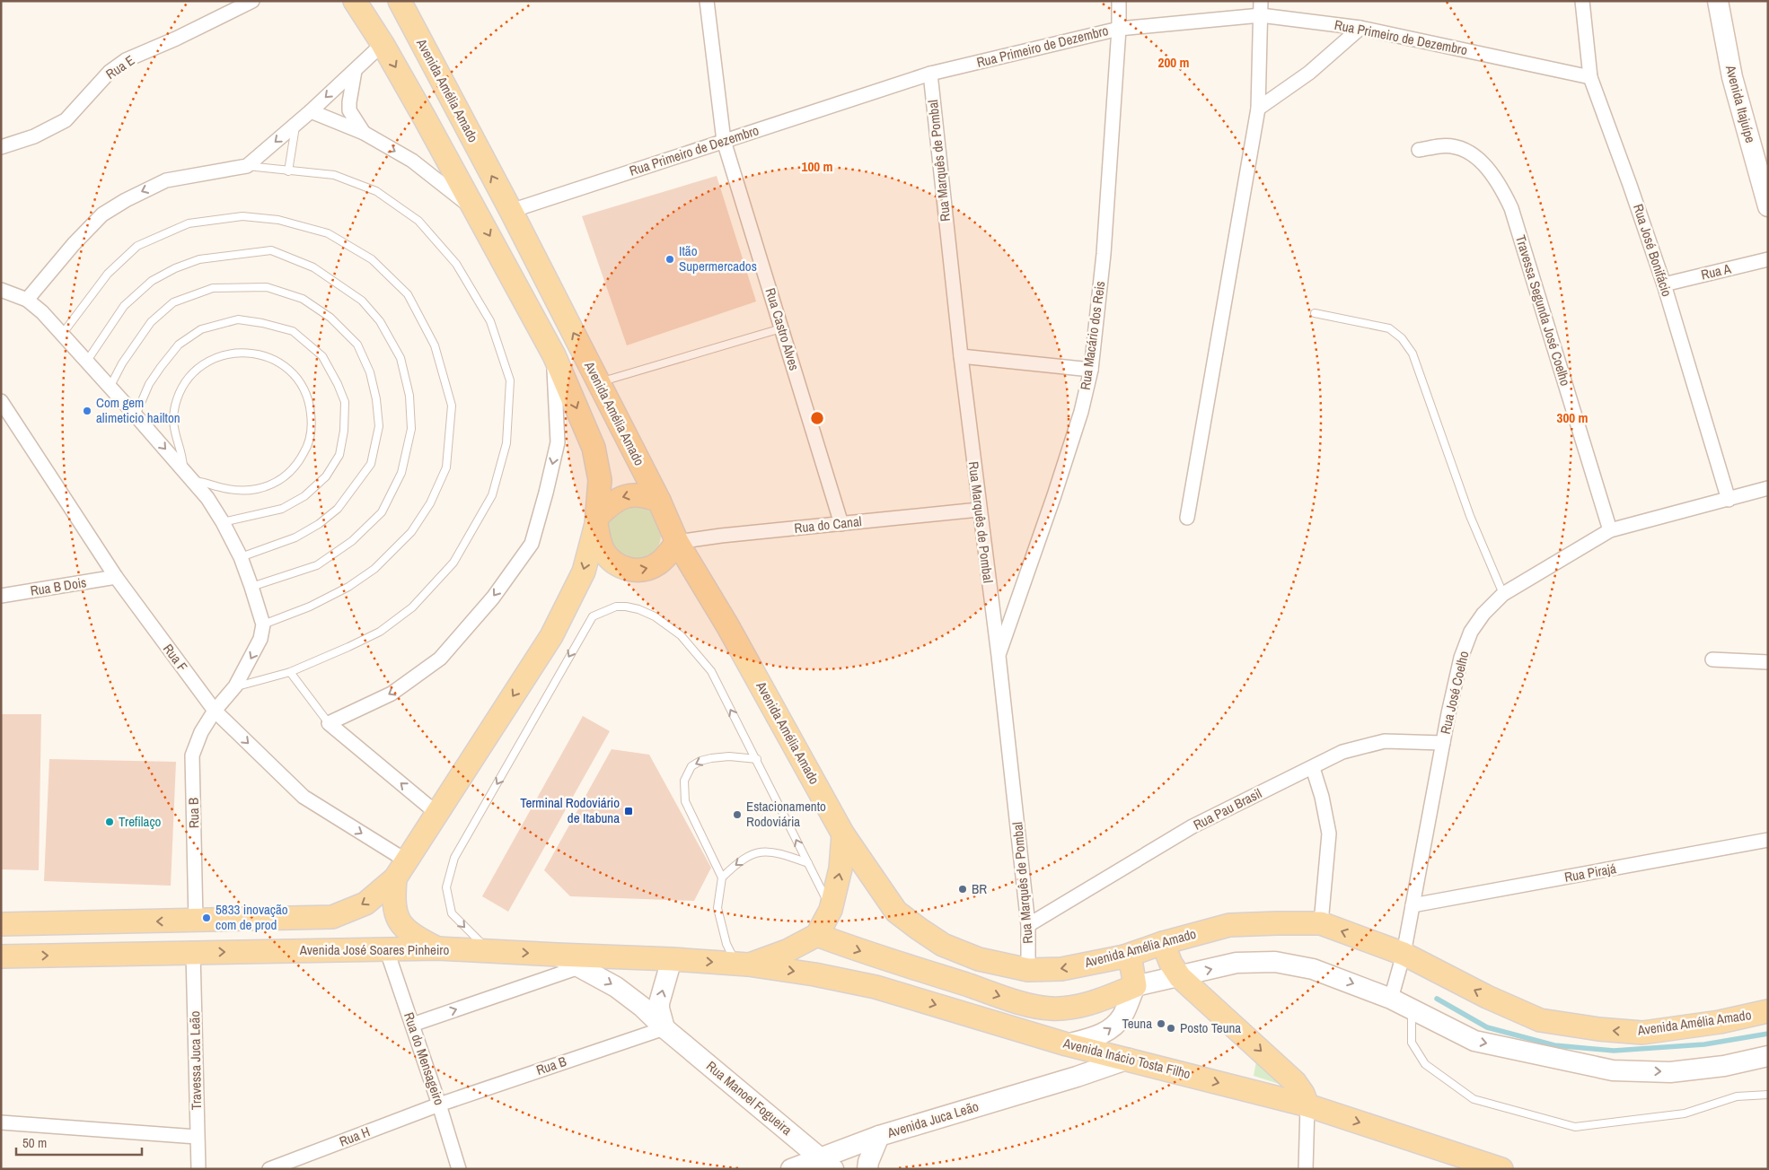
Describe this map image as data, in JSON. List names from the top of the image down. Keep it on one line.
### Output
{"streets":{"main road":["Avenida Amélia Amado","Avenida Itajuípe","Avenida José Soares Pinheiro","Avenida Inácio Tosta Filho","Rua Manoel Fogueira","Avenida Juca Leão"],"street":["Rua Primeiro de Dezembro","Rua E","Rua Marquês de Pombal","Rua José Bonifácio","Rua A","Travessa Segunda José Coelho","Rua Castro Alves","Rua Macário dos Reis","Rua do Canal","Rua B Dois","Rua F","Rua José Coelho","Rua Pau Brasil","Rua B","Rua Pirajá","Rua do Mensageiro","Travessa Juca Leão","Rua H"]},"crossings":[["Rua Primeiro de Dezembro","Avenida Amélia Amado"],["Rua Primeiro de Dezembro","Rua Marquês de Pombal"],["Rua Primeiro de Dezembro","Rua José Bonifácio"],["Rua Primeiro de Dezembro","Rua Castro Alves"],["Rua Primeiro de Dezembro","Rua Macário dos Reis"],["Avenida Amélia Amado","Rua Marquês de Pombal"],["Avenida Amélia Amado","Rua do Canal"],["Avenida Amélia Amado","Rua José Coelho"],["Rua Marquês de Pombal","Rua Macário dos Reis"],["Rua Marquês de Pombal","Rua do Canal"],["Rua Marquês de Pombal","Rua Pau Brasil"],["Rua José Bonifácio","Rua A"],["Rua José Bonifácio","Rua José Coelho"],["Travessa Segunda José Coelho","Rua José Coelho"],["Rua Castro Alves","Rua do Canal"],["Rua B Dois","Rua F"],["Rua F","Rua B"],["Rua José Coelho","Rua Pau Brasil"],["Rua José Coelho","Rua Pirajá"],["Rua B","Rua do Mensageiro"],["Rua B","Rua Manoel Fogueira"],["Rua B","Rua H"],["Avenida José Soares Pinheiro","Rua do Mensageiro"],["Avenida José Soares Pinheiro","Avenida Inácio Tosta Filho"],["Avenida José Soares Pinheiro","Travessa Juca Leão"],["Avenida José Soares Pinheiro","Rua Manoel Fogueira"],["Rua do Mensageiro","Rua H"],["Avenida Inácio Tosta Filho","Avenida Juca Leão"],["Rua Manoel Fogueira","Avenida Juca Leão"]],"one_way":["Avenida Amélia Amado"],"places":{"other":["Itão Supermercados","Com gem alimeticio hailton","Estacionamento Rodoviária","Trefilaço","BR","5833 inovação com de prod","Teuna","Posto Teuna"],"transit":["Terminal Rodoviário de Itabuna"]},"scale_bar":"50 m","rings":["200 m","100 m","300 m"]}
